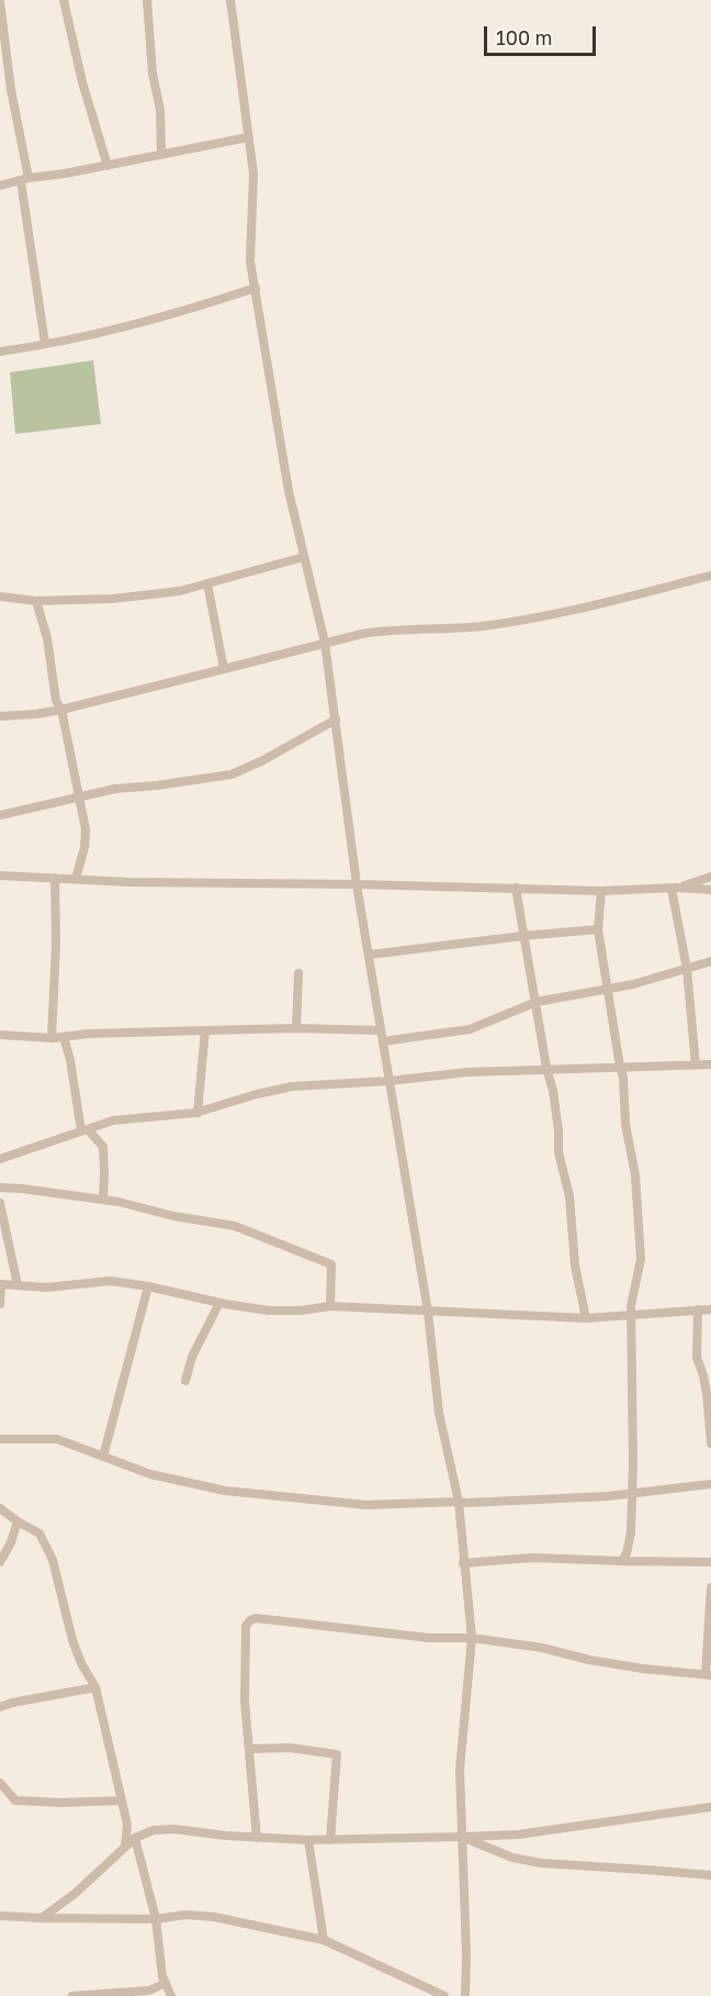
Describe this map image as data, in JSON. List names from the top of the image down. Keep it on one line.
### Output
{"scale_bar":"100 m"}
